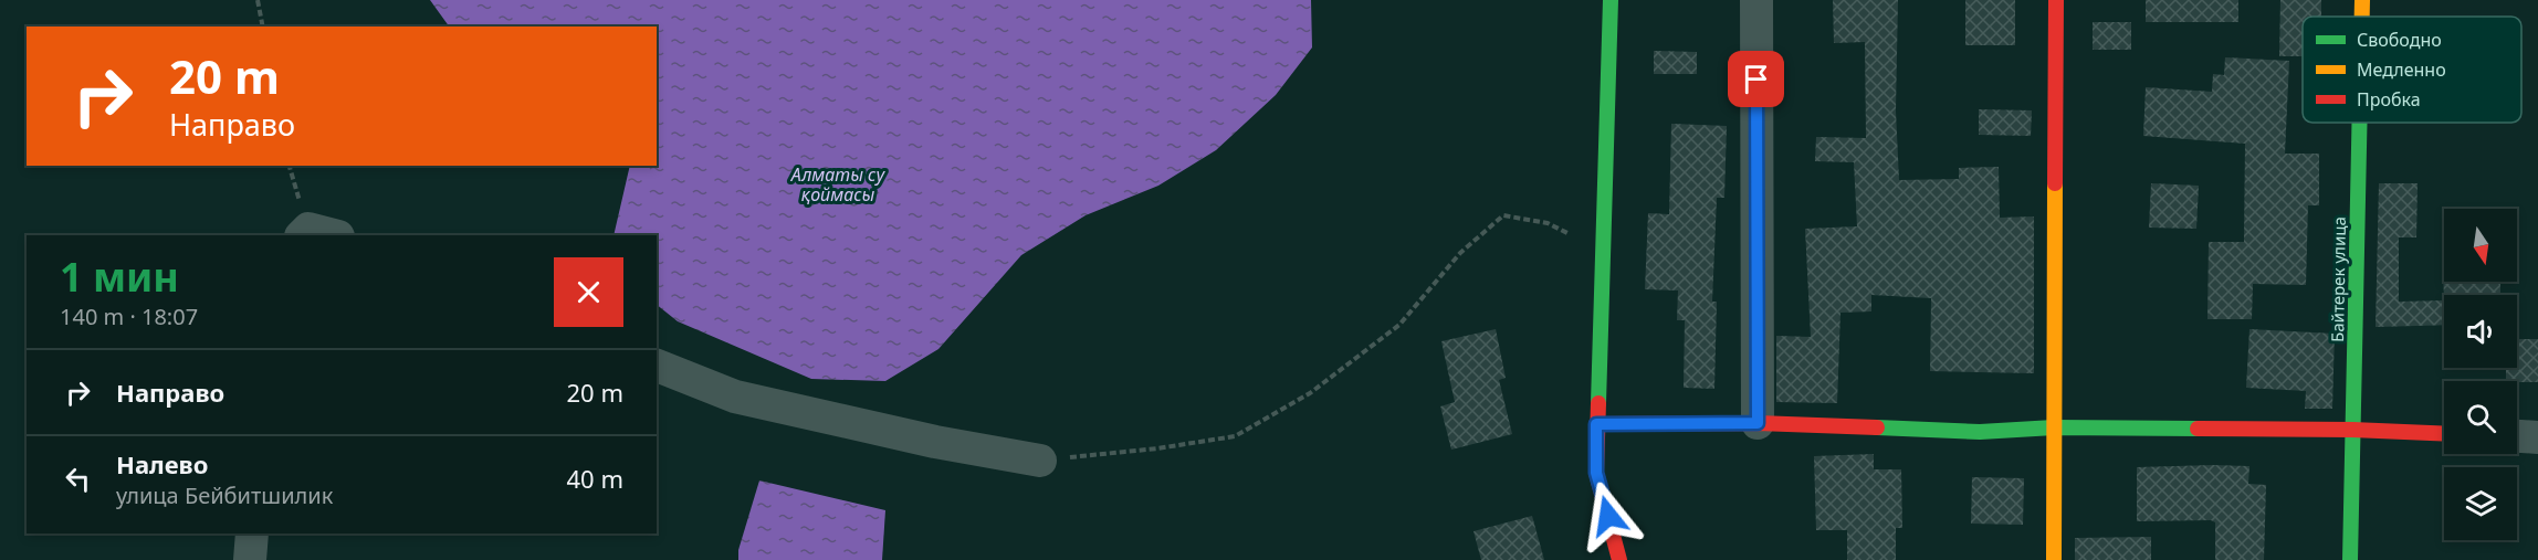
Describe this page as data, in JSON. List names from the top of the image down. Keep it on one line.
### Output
{"streets":{"street":["Байтерек улица"]},"water":["Алматы су қоймасы"],"legend":["Свободно","Медленно","Пробка"],"north":"bottom","page":{"turn":["20 m","Направо"],"heading":["1 мин","140 m · 18:07"],"list":[{"name":"Направо","value":"20 m"},{"name":"Налево","note":"улица Бейбитшилик","value":"40 m"}]}}
